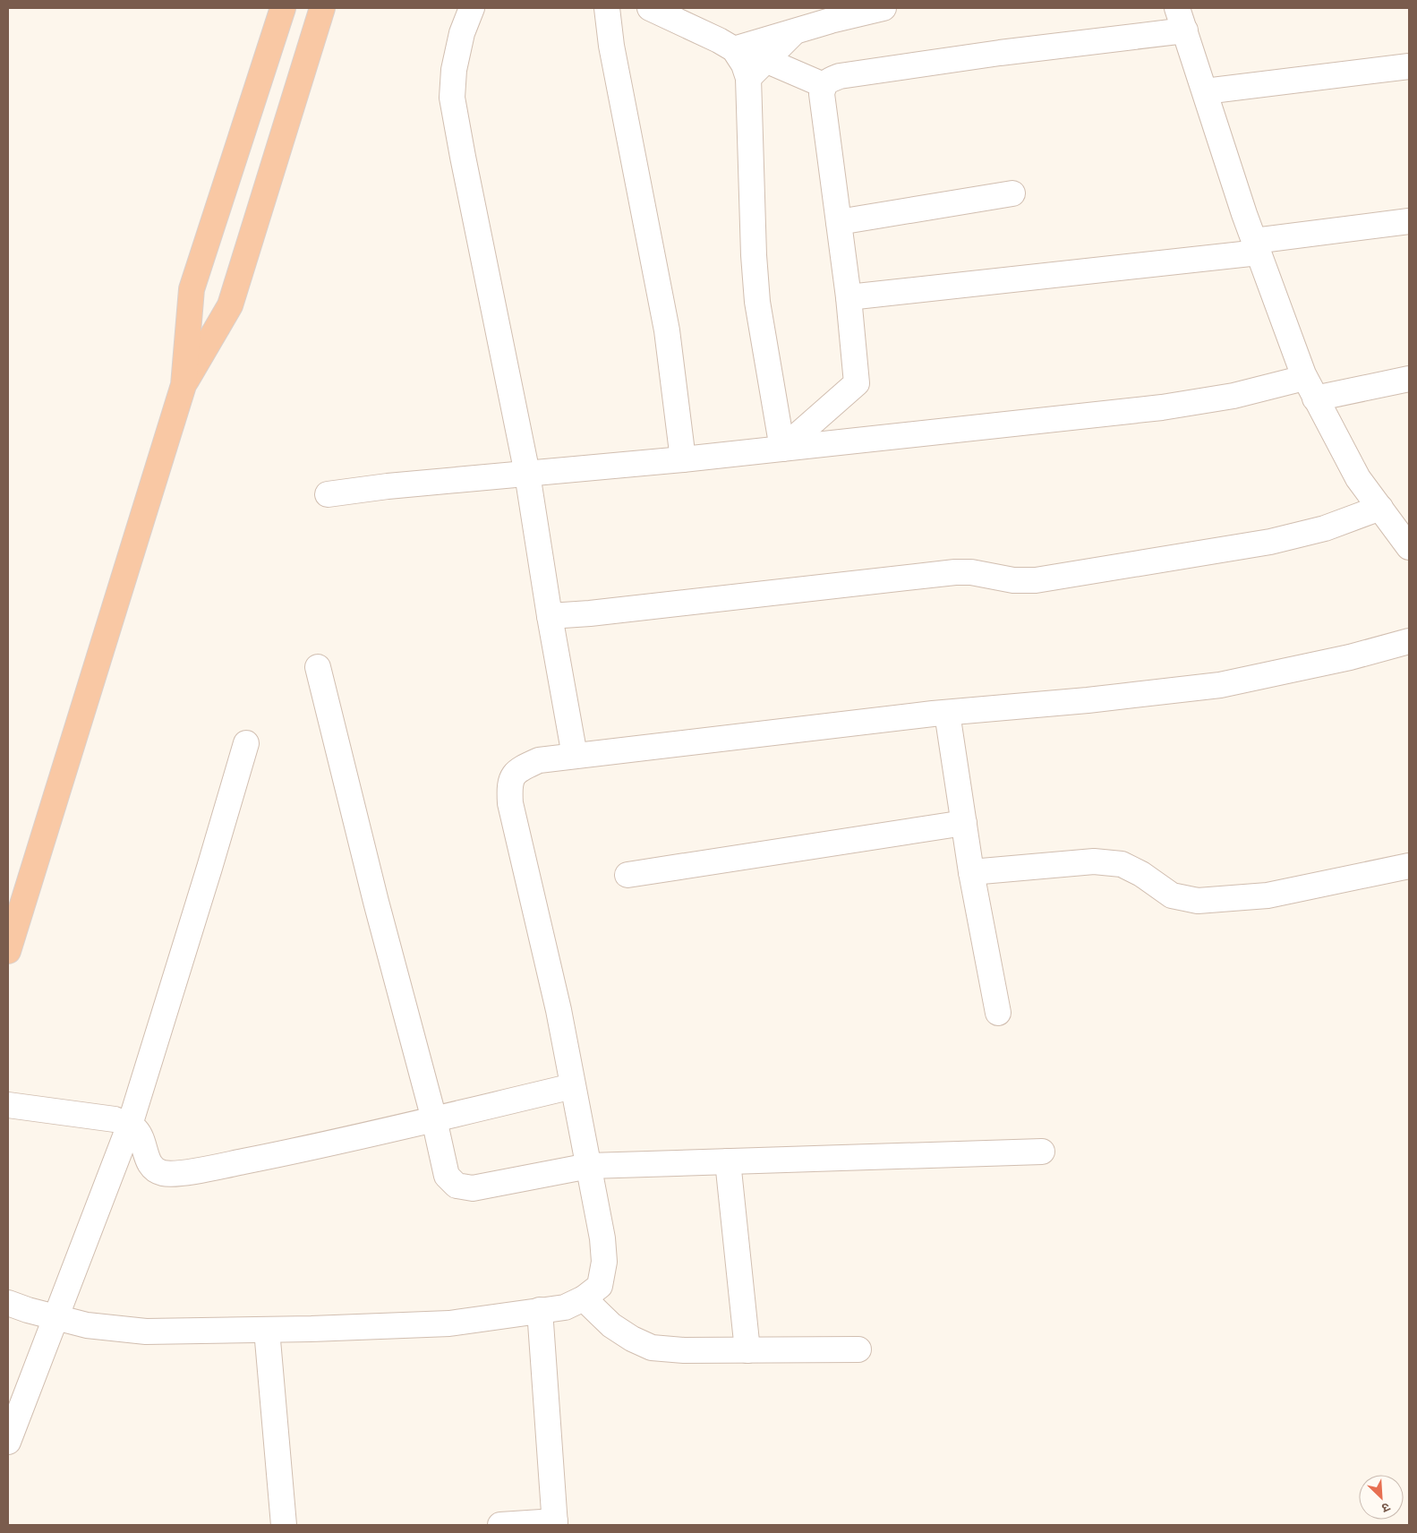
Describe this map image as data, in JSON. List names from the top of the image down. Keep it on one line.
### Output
{"north":"bottom right"}
